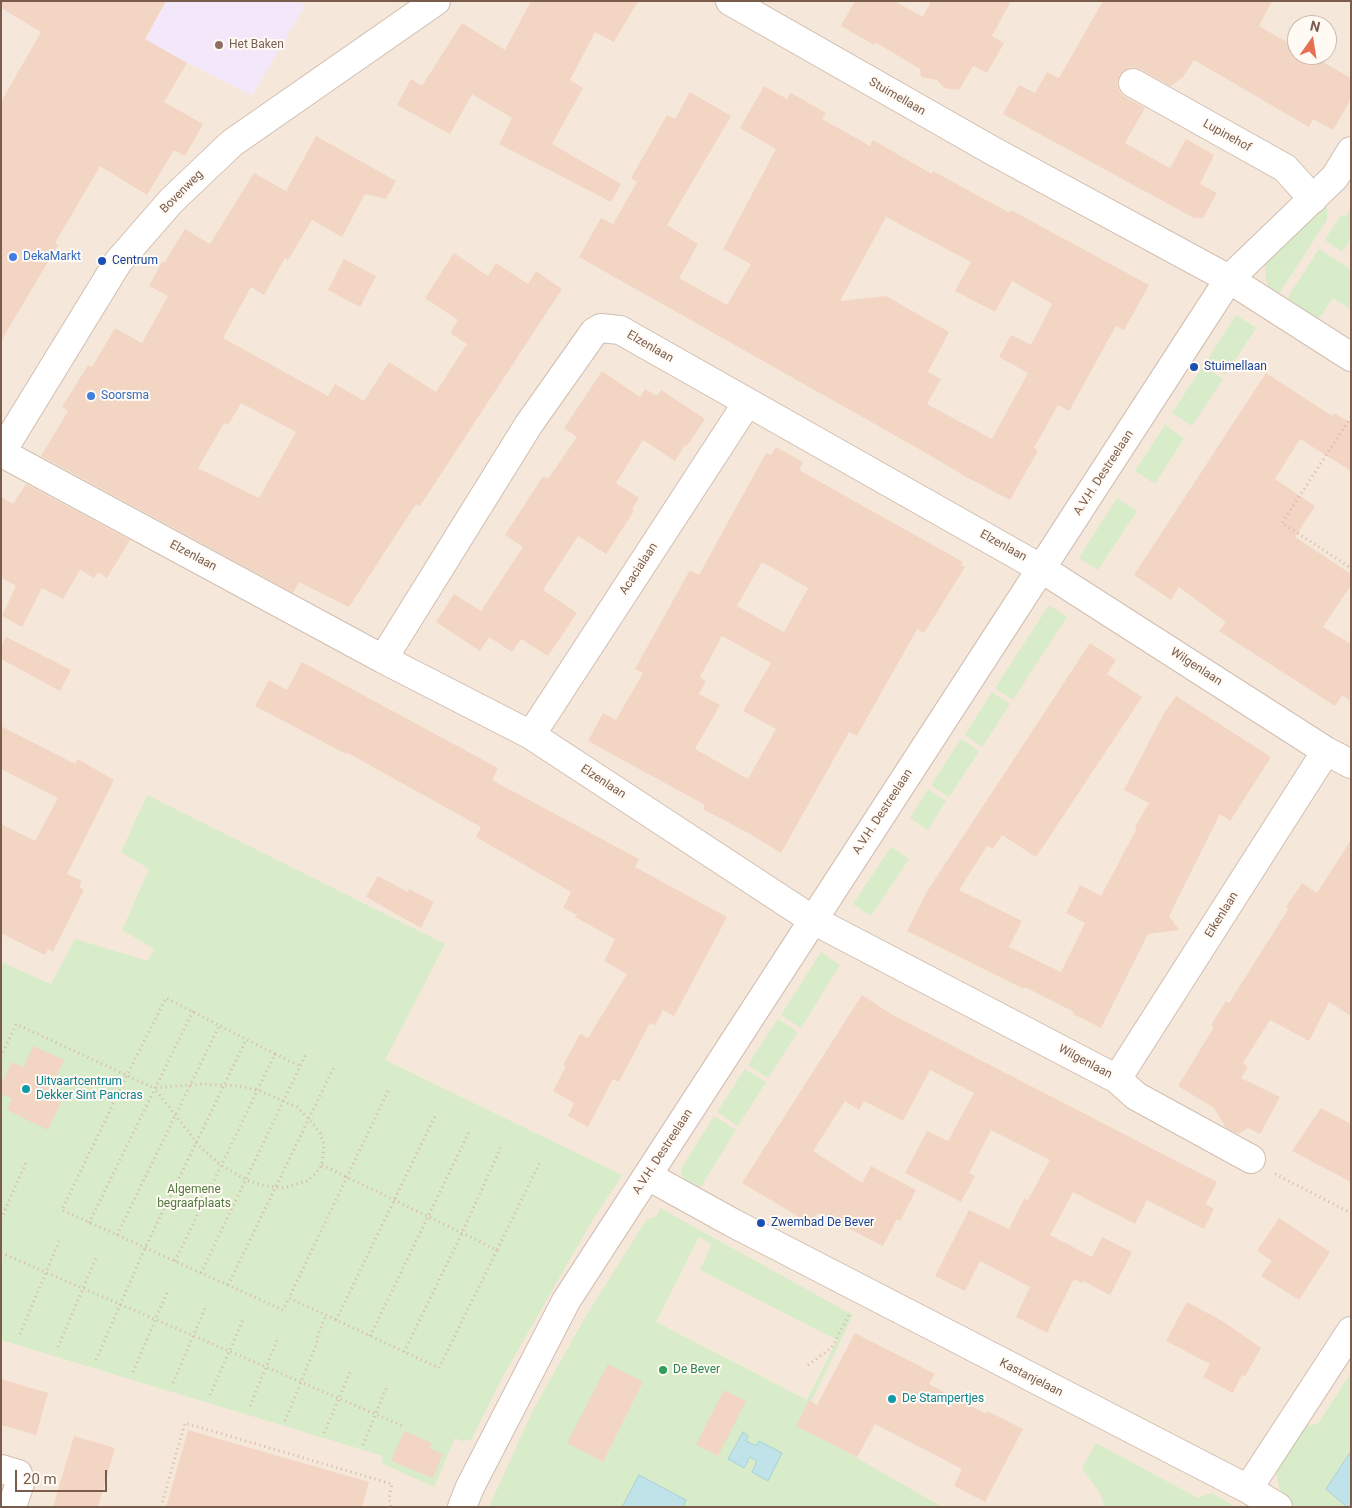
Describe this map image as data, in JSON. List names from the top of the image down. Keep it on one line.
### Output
{"streets":{"street":["Stuimellaan","Lupinehof","Bovenweg","Elzenlaan","A.V.H. Destreelaan","Acacialaan","Wilgenlaan","Eikenlaan","Kastanjelaan"]},"crossings":[["Stuimellaan","A.V.H. Destreelaan"],["Lupinehof","A.V.H. Destreelaan"],["Bovenweg","Elzenlaan"],["Elzenlaan","A.V.H. Destreelaan"],["Elzenlaan","Acacialaan"],["Elzenlaan","Wilgenlaan"],["A.V.H. Destreelaan","Wilgenlaan"],["A.V.H. Destreelaan","Kastanjelaan"],["Wilgenlaan","Eikenlaan"]],"parks":["Algemene begraafplaats"],"places":["Het Baken","DekaMarkt","Centrum","Stuimellaan","Soorsma","Uitvaartcentrum Dekker Sint Pancras","Zwembad De Bever","De Bever","De Stampertjes"],"scale_bar":"20 m","north":"top"}
